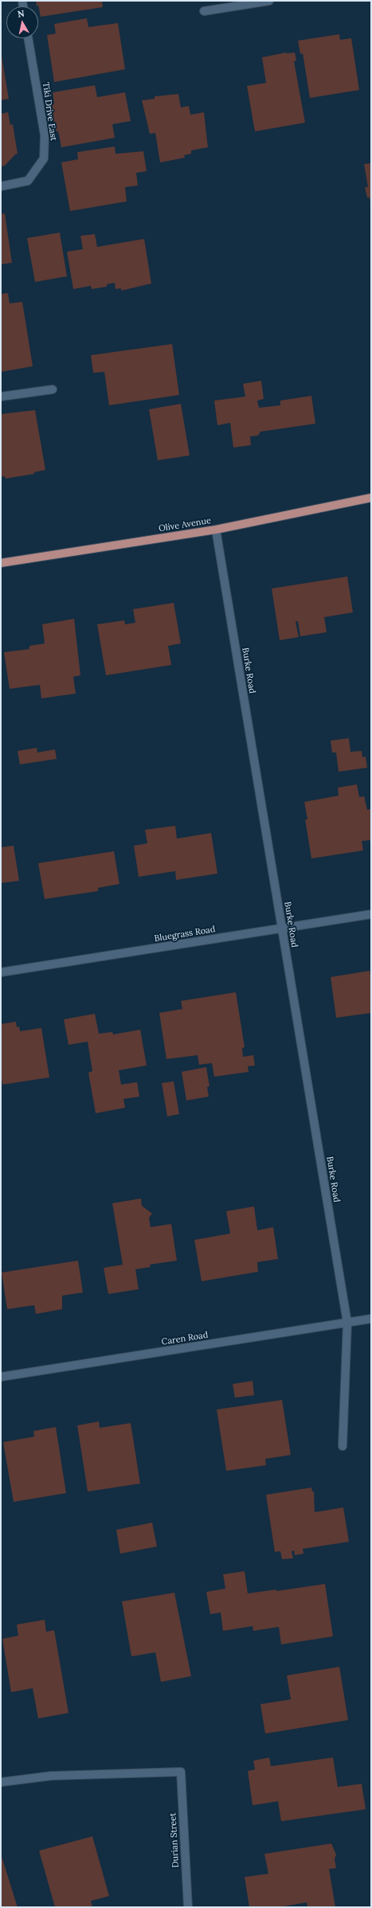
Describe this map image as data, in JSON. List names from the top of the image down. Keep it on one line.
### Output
{"streets":{"main road":["Olive Avenue"],"street":["Tiki Drive East","Burke Road","Bluegrass Road","Caren Road","Durian Street"]},"crossings":[["Olive Avenue","Burke Road"],["Burke Road","Bluegrass Road"],["Burke Road","Caren Road"]],"north":"top"}
